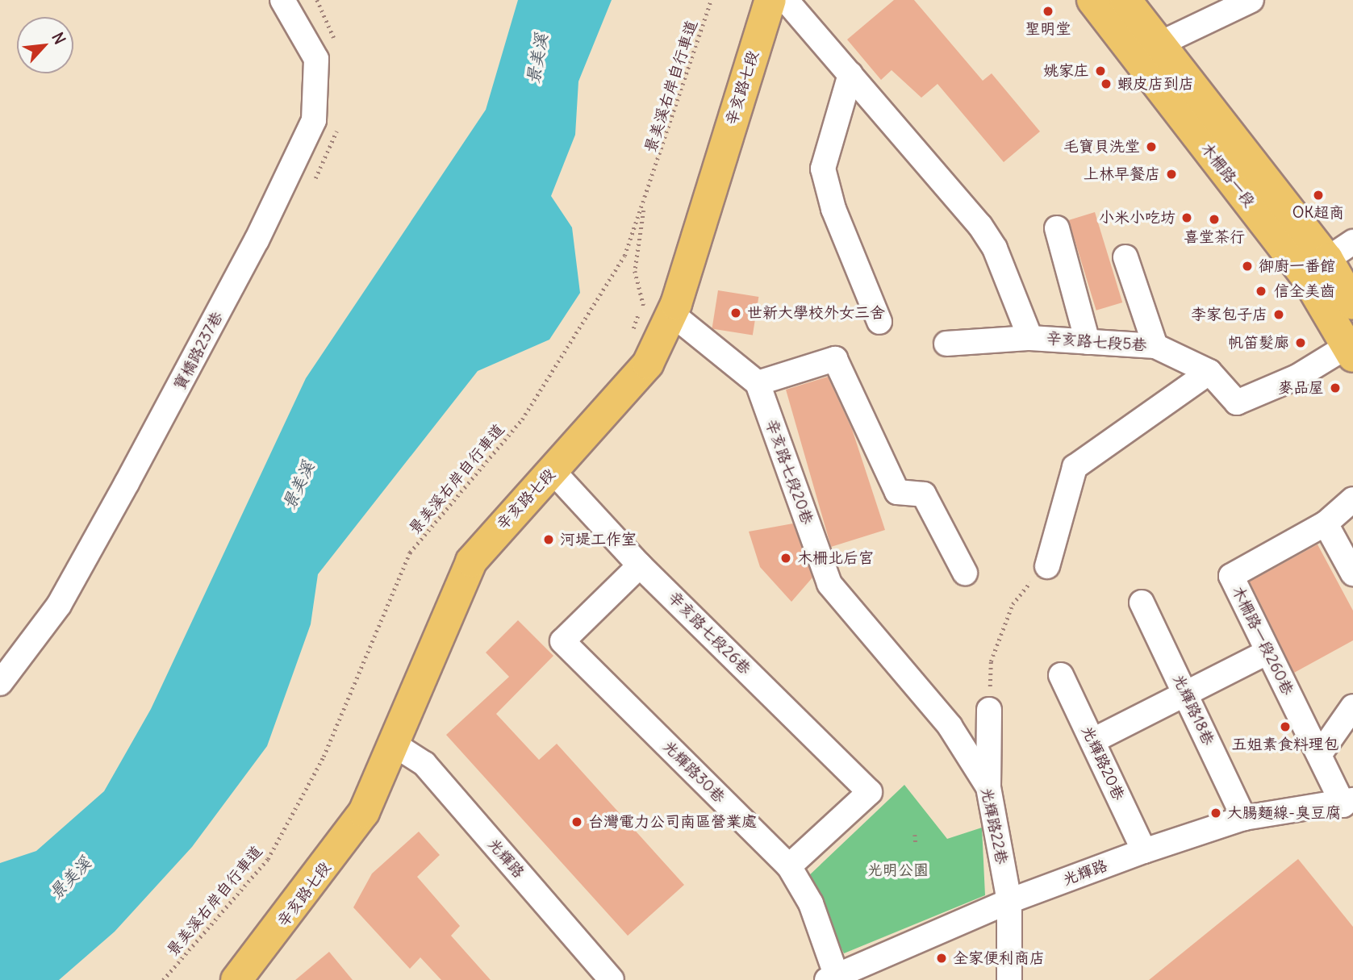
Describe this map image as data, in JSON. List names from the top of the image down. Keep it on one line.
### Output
{"streets":{"main road":["辛亥路七段","木柵路一段"],"street":["辛亥路七段5巷","寶橋路237巷","辛亥路七段20巷","辛亥路七段26巷","木柵路一段260巷","光輝路18巷","光輝路20巷","光輝路30巷","光輝路22巷","光輝路"],"path":["景美溪右岸自行車道"]},"crossings":[["辛亥路七段","辛亥路七段26巷"],["辛亥路七段","光輝路"],["木柵路一段","辛亥路七段5巷"],["辛亥路七段20巷","光輝路22巷"],["辛亥路七段26巷","光輝路30巷"],["木柵路一段260巷","光輝路"],["光輝路18巷","光輝路"],["光輝路20巷","光輝路"],["光輝路30巷","光輝路"],["光輝路22巷","光輝路"]],"water":["景美溪"],"parks":["光明公園"],"places":["聖明堂","姚家庄","蝦皮店到店","毛寶貝洗堂","上林早餐店","OK超商","小米小吃坊","喜堂茶行","御廚一番館","信全美齒","世新大學校外女三舍","李家包子店","帆笛髮廊","麥品屋","河堤工作室","木柵北后宮","五姐素食料理包","大腸麵線-臭豆腐","台灣電力公司南區營業處","全家便利商店"],"north":"top right"}
